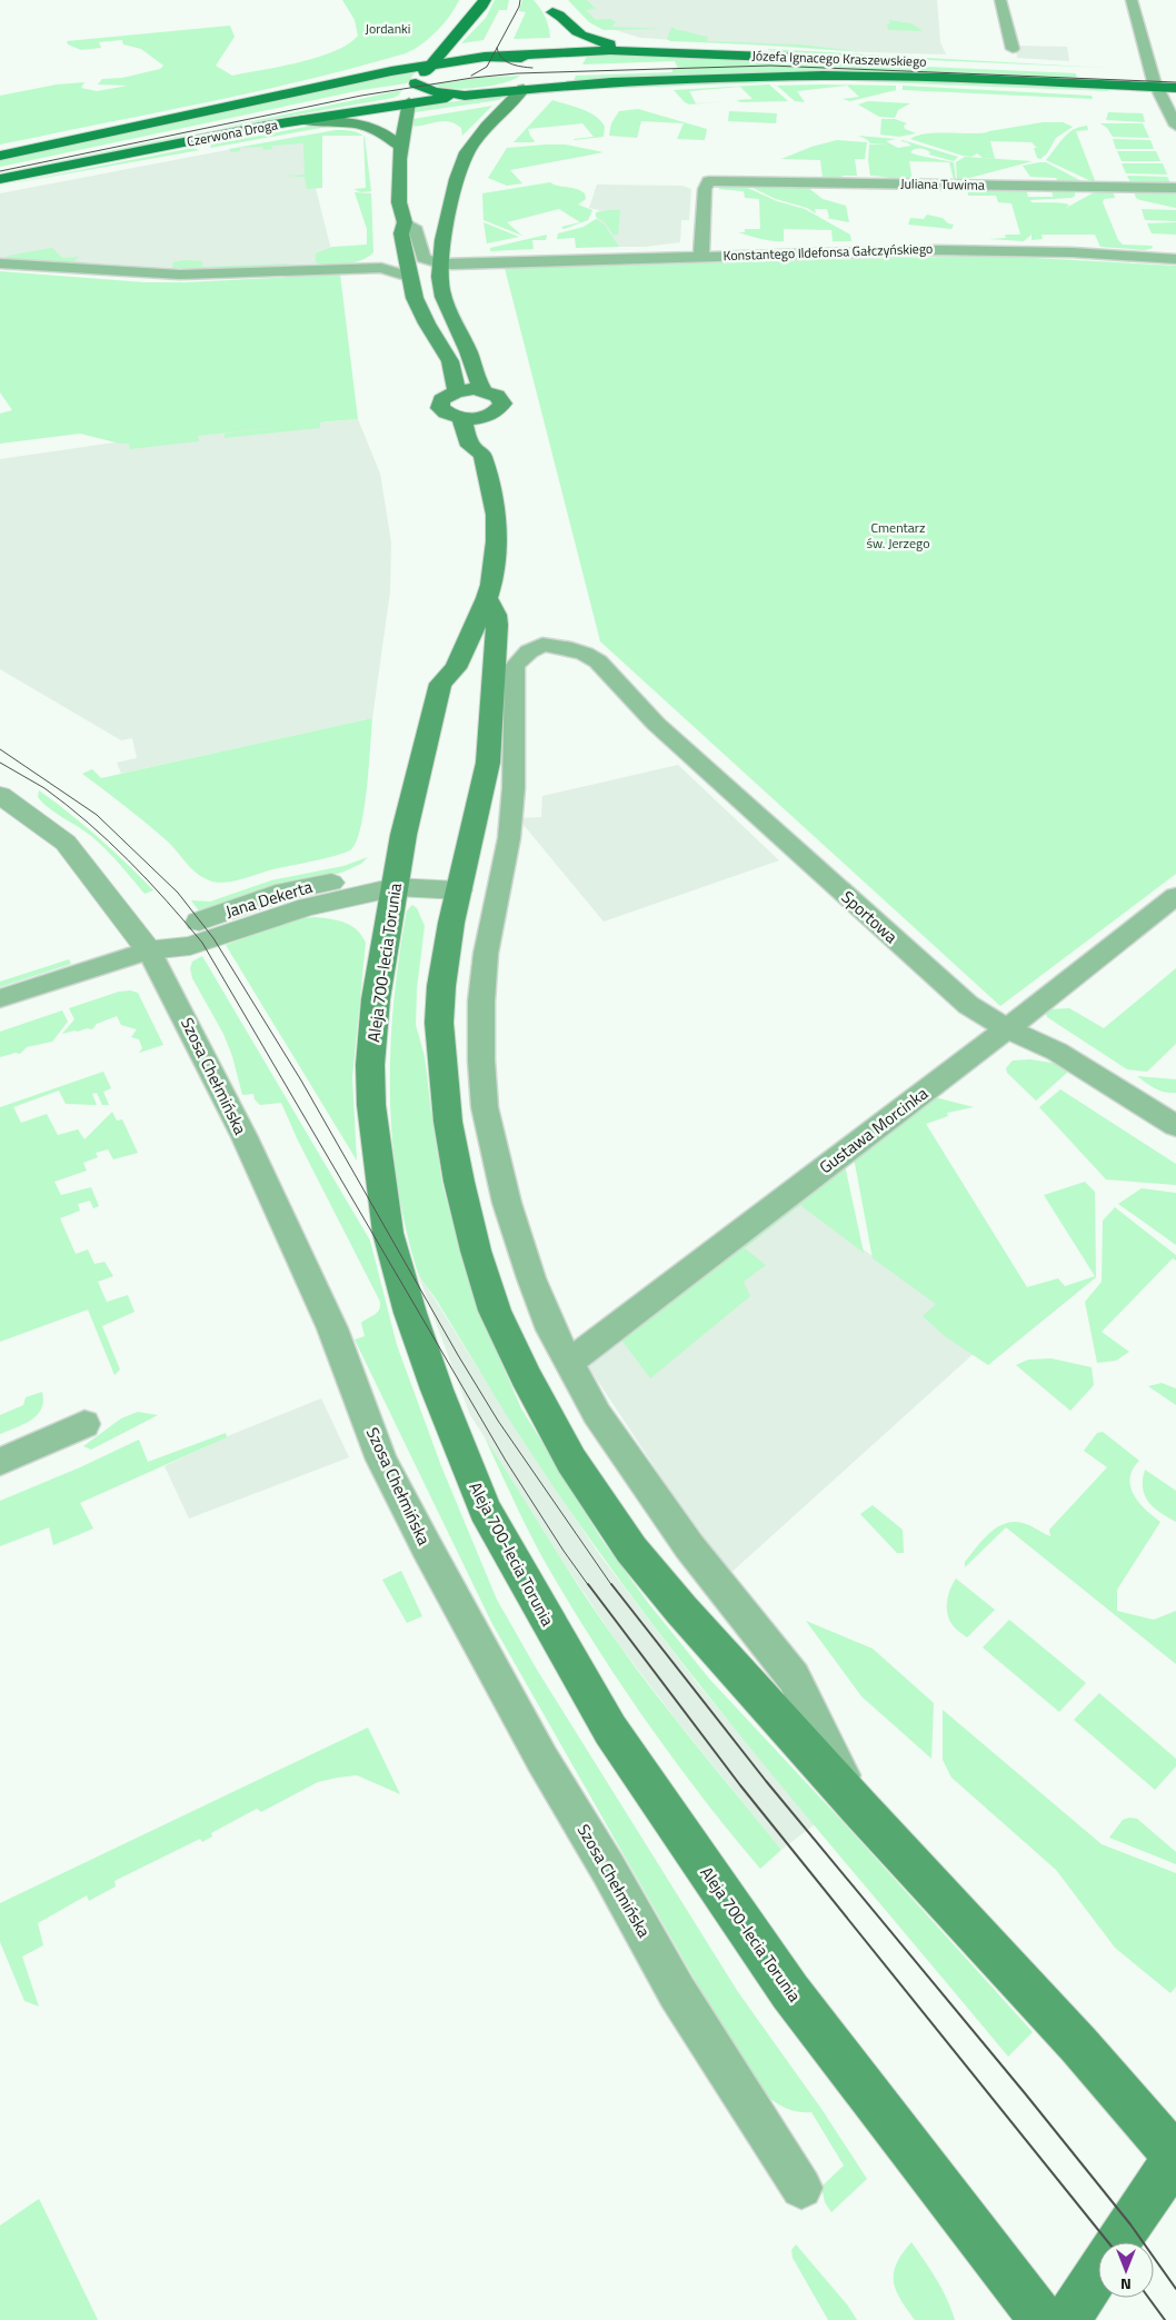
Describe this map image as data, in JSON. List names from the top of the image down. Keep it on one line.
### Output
{"streets":{"main road":["Józefa Ignacego Kraszewskiego","Czerwona Droga","Aleja 700-lecia Torunia"],"street":["Juliana Tuwima","Konstantego Ildefonsa Gałczyńskiego","Jana Dekerta","Sportowa","Szosa Chełmińska","Gustawa Morcinka"]},"crossings":[["Józefa Ignacego Kraszewskiego","Czerwona Droga"],["Juliana Tuwima","Konstantego Ildefonsa Gałczyńskiego"],["Jana Dekerta","Aleja 700-lecia Torunia"],["Jana Dekerta","Szosa Chełmińska"],["Sportowa","Gustawa Morcinka"]],"parks":["Jordanki","Cmentarz św. Jerzego"],"north":"bottom"}
